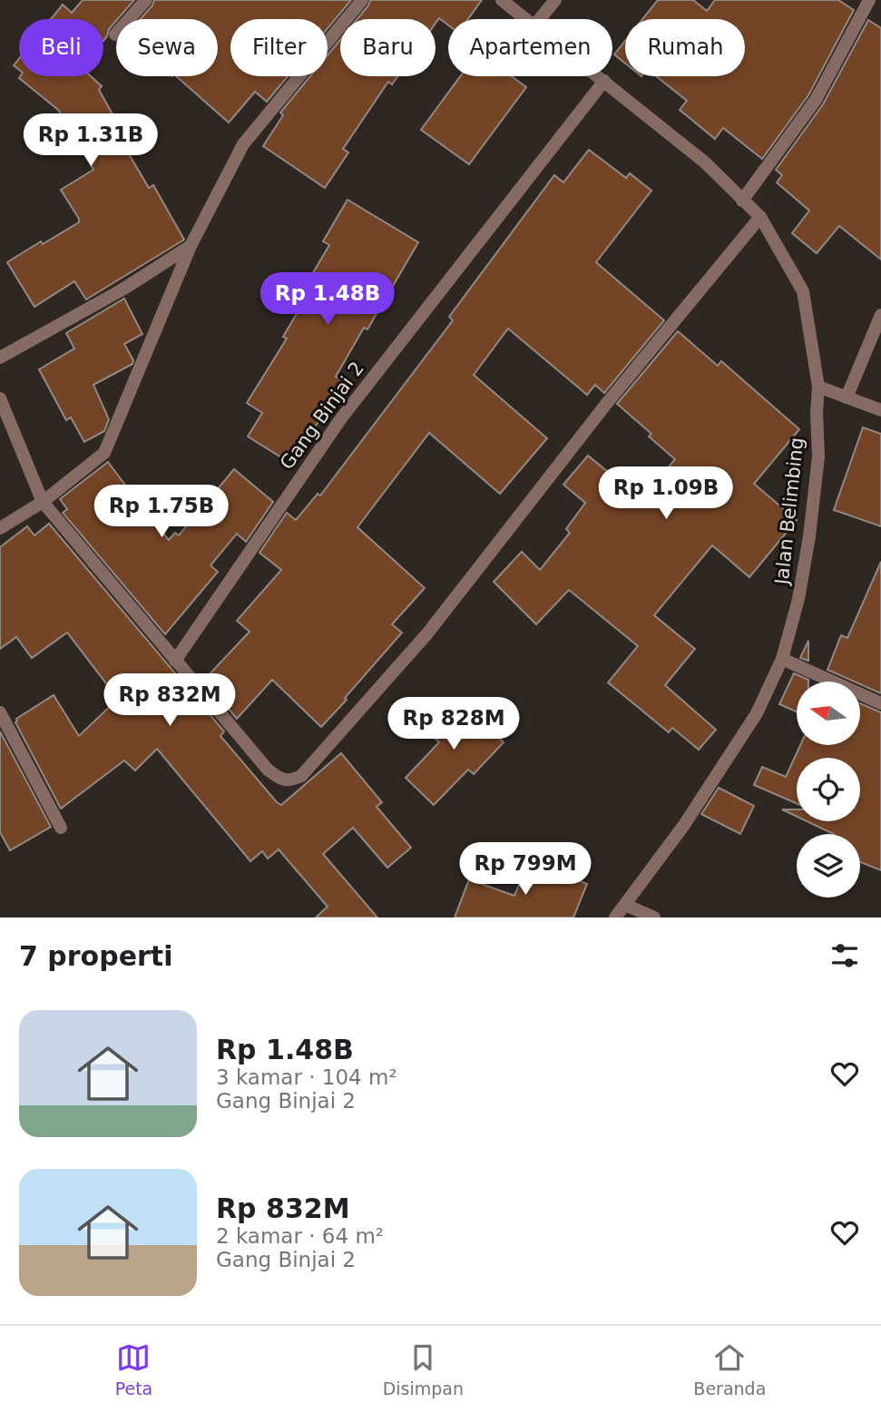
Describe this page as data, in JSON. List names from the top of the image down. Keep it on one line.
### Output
{"streets":{"street":["Gang Binjai 2","Jalan Belimbing"]},"crossings":[["Gang Binjai 2","Jalan Belimbing"]],"north":"left","page":{"chip":["Beli","Sewa","Filter","Baru","Apartemen","Rumah"],"price":["Rp 1.31B","Rp 1.48B","Rp 1.09B","Rp 1.75B","Rp 832M","Rp 828M","Rp 799M"],"heading":"7 properti","list":[{"name":"Rp 1.48B","note":"3 kamar · 104 m² · Gang Binjai 2"},{"name":"Rp 832M","note":"2 kamar · 64 m² · Gang Binjai 2"}],"tabs":["Peta","Disimpan","Beranda"]}}
